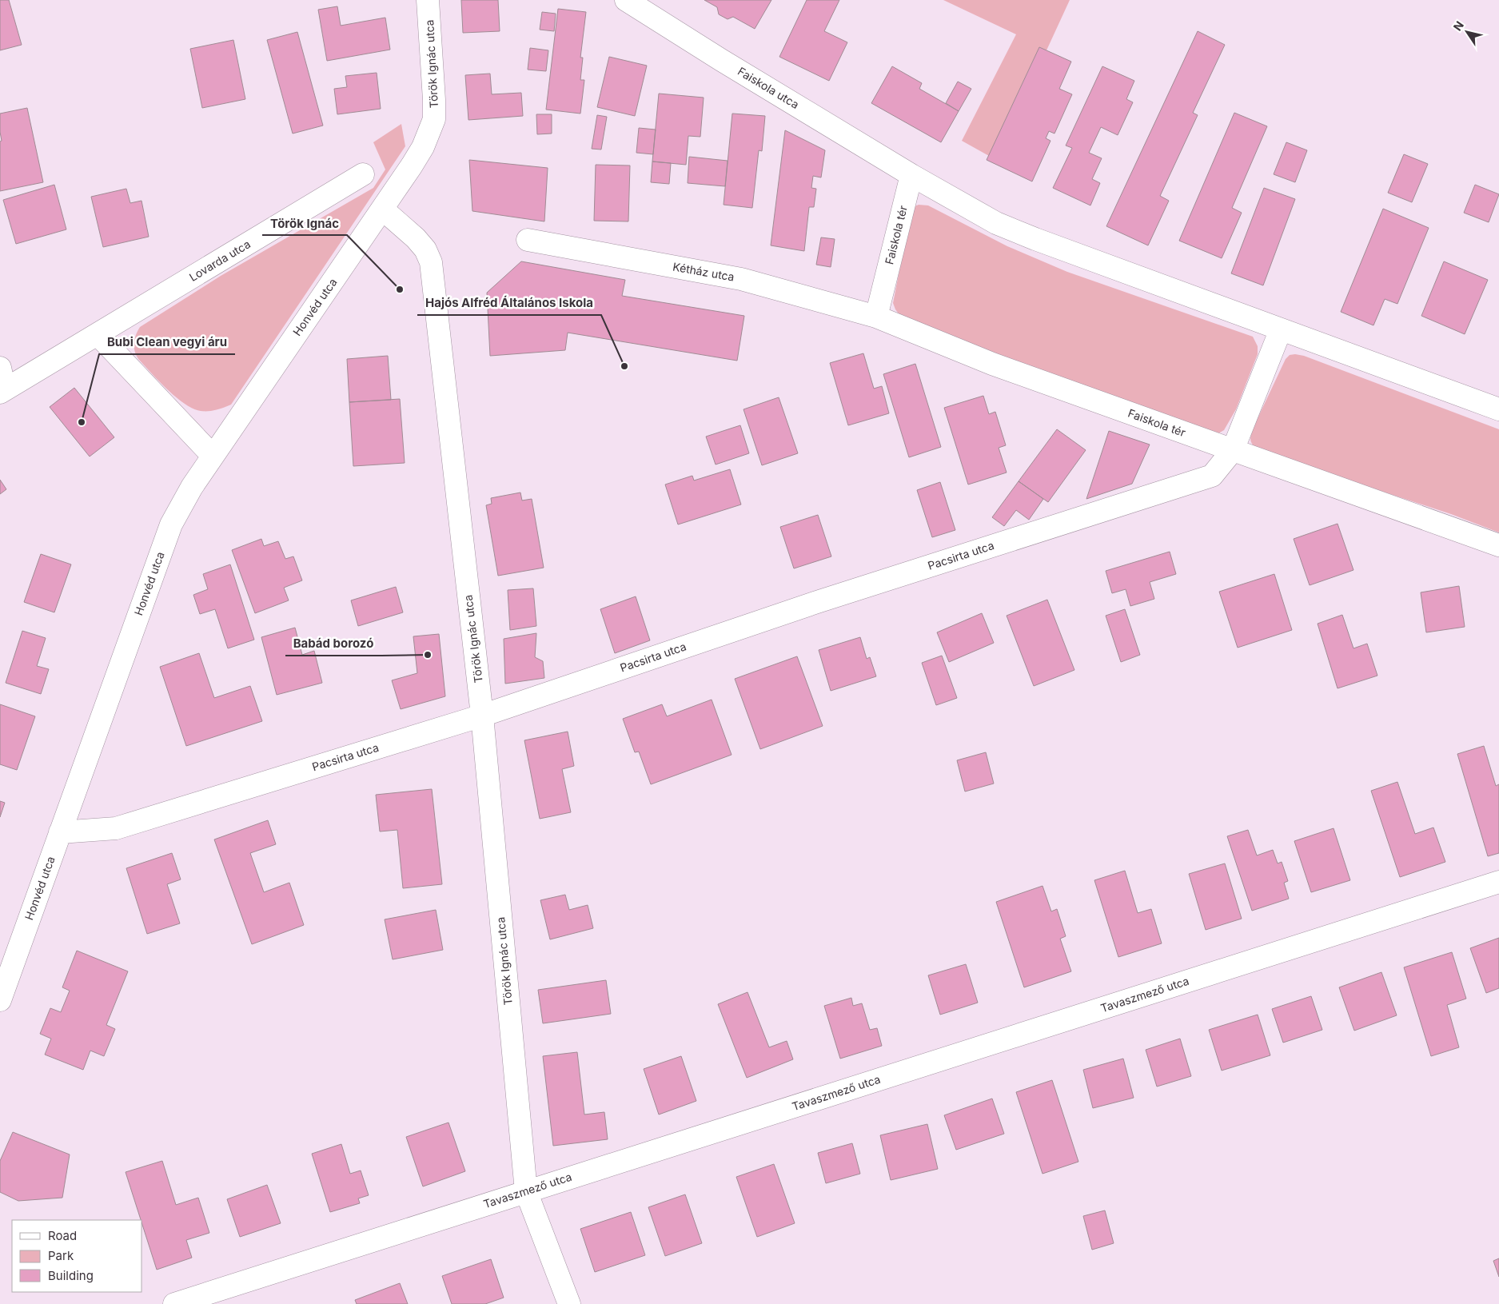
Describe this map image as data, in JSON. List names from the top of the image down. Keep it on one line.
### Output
{"streets":{"street":["Török Ignác utca","Faiskola utca","Faiskola tér","Lovarda utca","Kétház utca","Honvéd utca","Pacsirta utca","Tavaszmező utca"]},"crossings":[["Török Ignác utca","Honvéd utca"],["Török Ignác utca","Pacsirta utca"],["Török Ignác utca","Tavaszmező utca"],["Faiskola utca","Faiskola tér"],["Faiskola tér","Kétház utca"],["Faiskola tér","Pacsirta utca"],["Honvéd utca","Pacsirta utca"]],"places":["Török Ignác","Hajós Alfréd Általános Iskola","Bubi Clean vegyi áru","Babád borozó"],"legend":["Road","Park","Building"],"north":"top left"}
